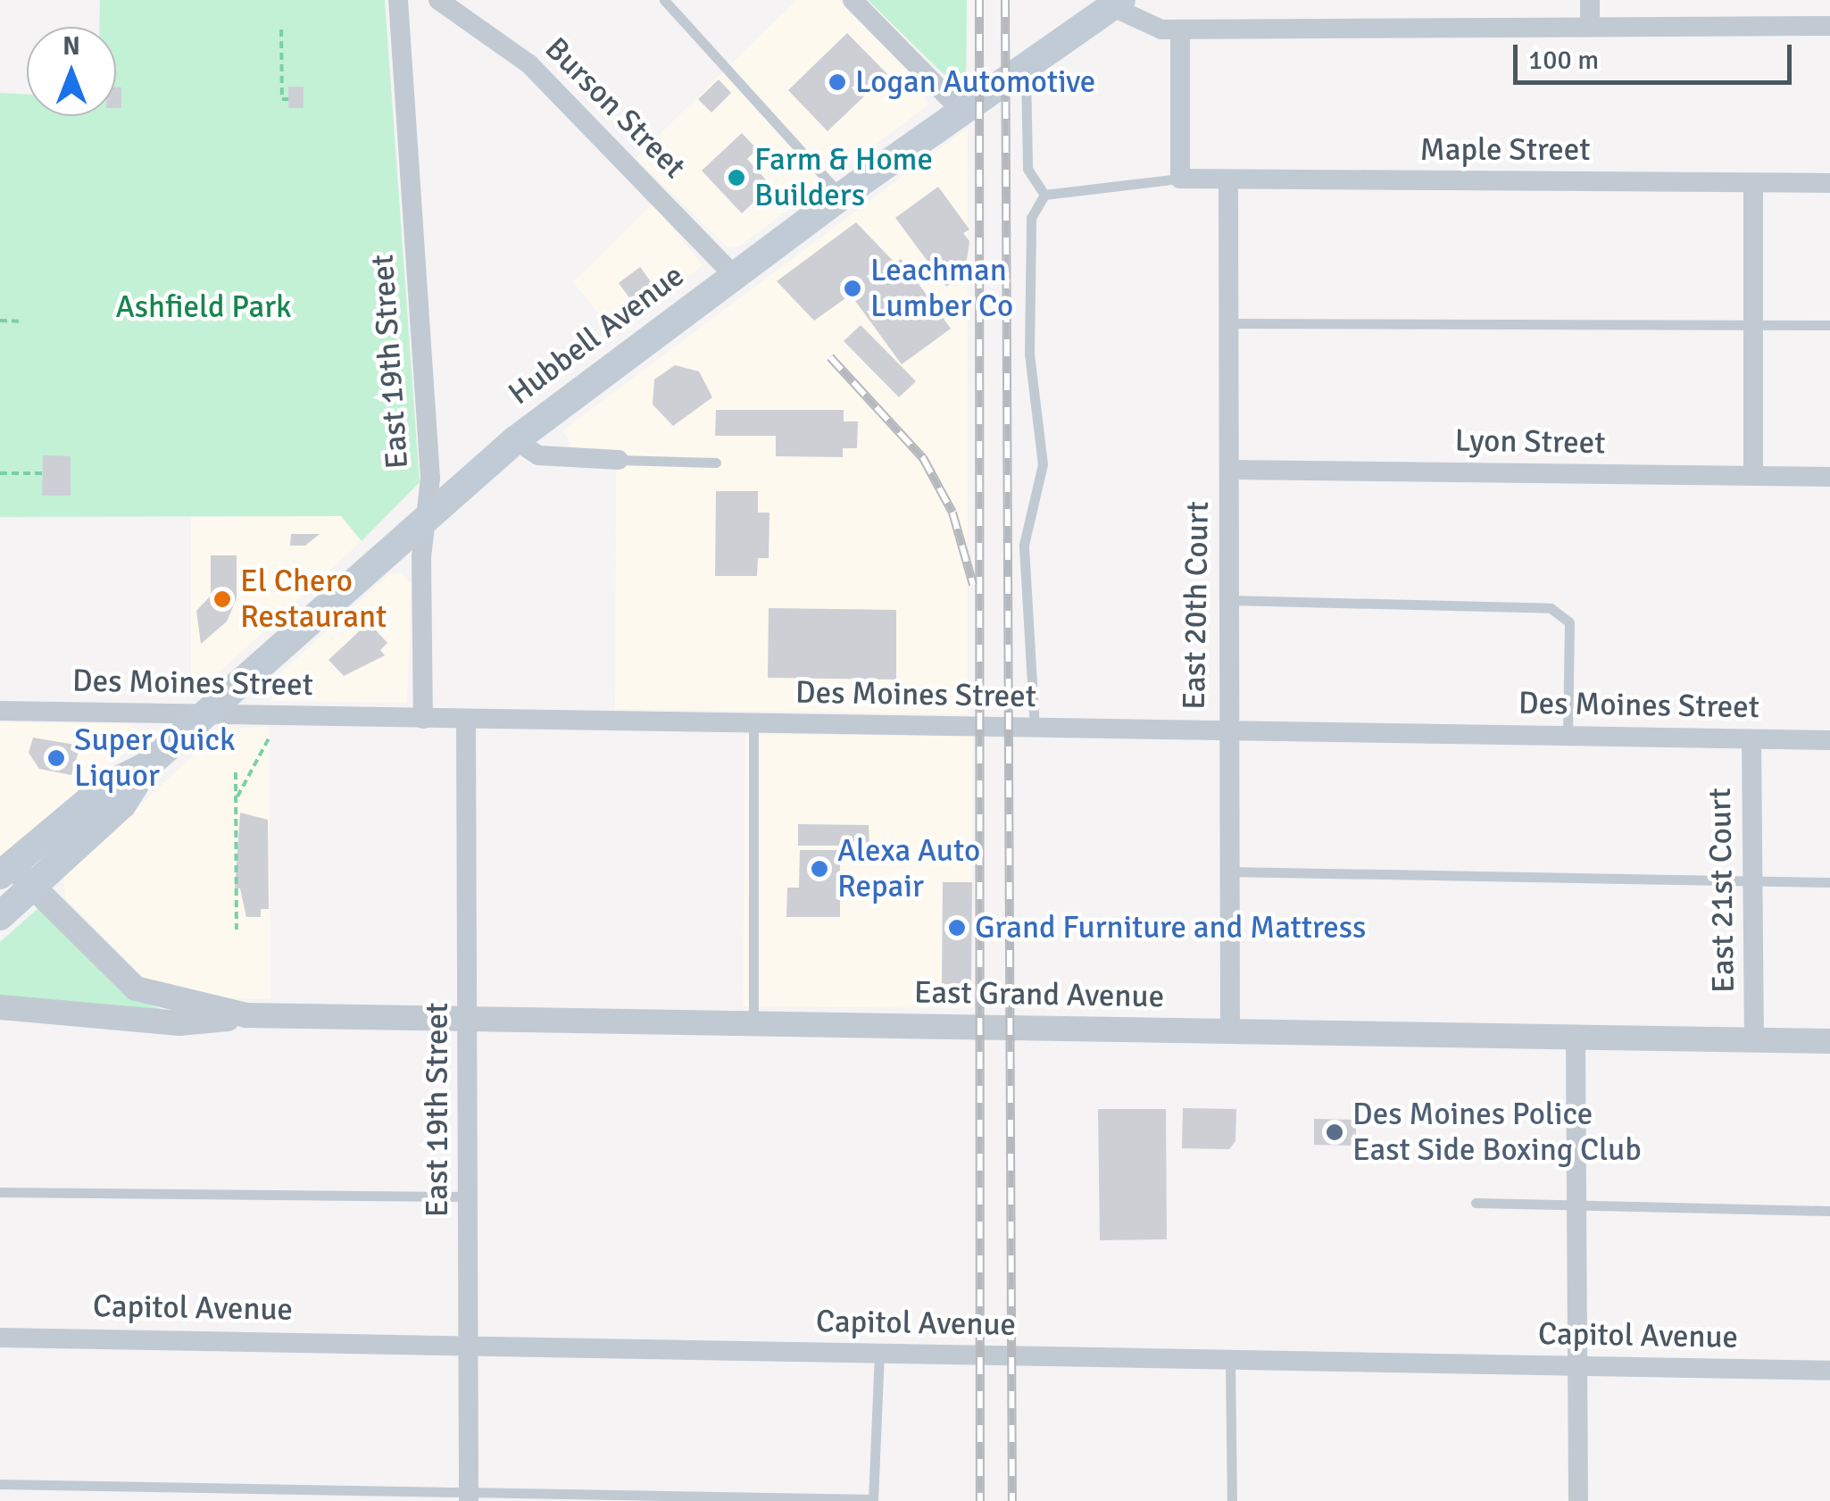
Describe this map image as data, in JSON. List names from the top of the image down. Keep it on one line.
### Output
{"streets":{"main road":["Hubbell Avenue"],"street":["Burson Street","Maple Street","East 19th Street","Lyon Street","East 20th Court","Des Moines Street","East 21st Court","East Grand Avenue","Capitol Avenue"]},"crossings":[["Burson Street","Hubbell Avenue"],["Maple Street","East 20th Court"],["Hubbell Avenue","East 19th Street"],["Hubbell Avenue","Des Moines Street"],["Hubbell Avenue","East Grand Avenue"],["East 19th Street","Des Moines Street"],["East 19th Street","East Grand Avenue"],["East 19th Street","Capitol Avenue"],["Lyon Street","East 20th Court"],["East 20th Court","Des Moines Street"],["East 20th Court","East Grand Avenue"],["Des Moines Street","East 21st Court"],["East 21st Court","East Grand Avenue"]],"parks":["Ashfield Park"],"places":["Logan Automotive","Farm & Home Builders","Leachman Lumber Co","El Chero Restaurant","Super Quick Liquor","Alexa Auto Repair","Grand Furniture and Mattress","Des Moines Police East Side Boxing Club"],"scale_bar":"100 m","north":"top"}
